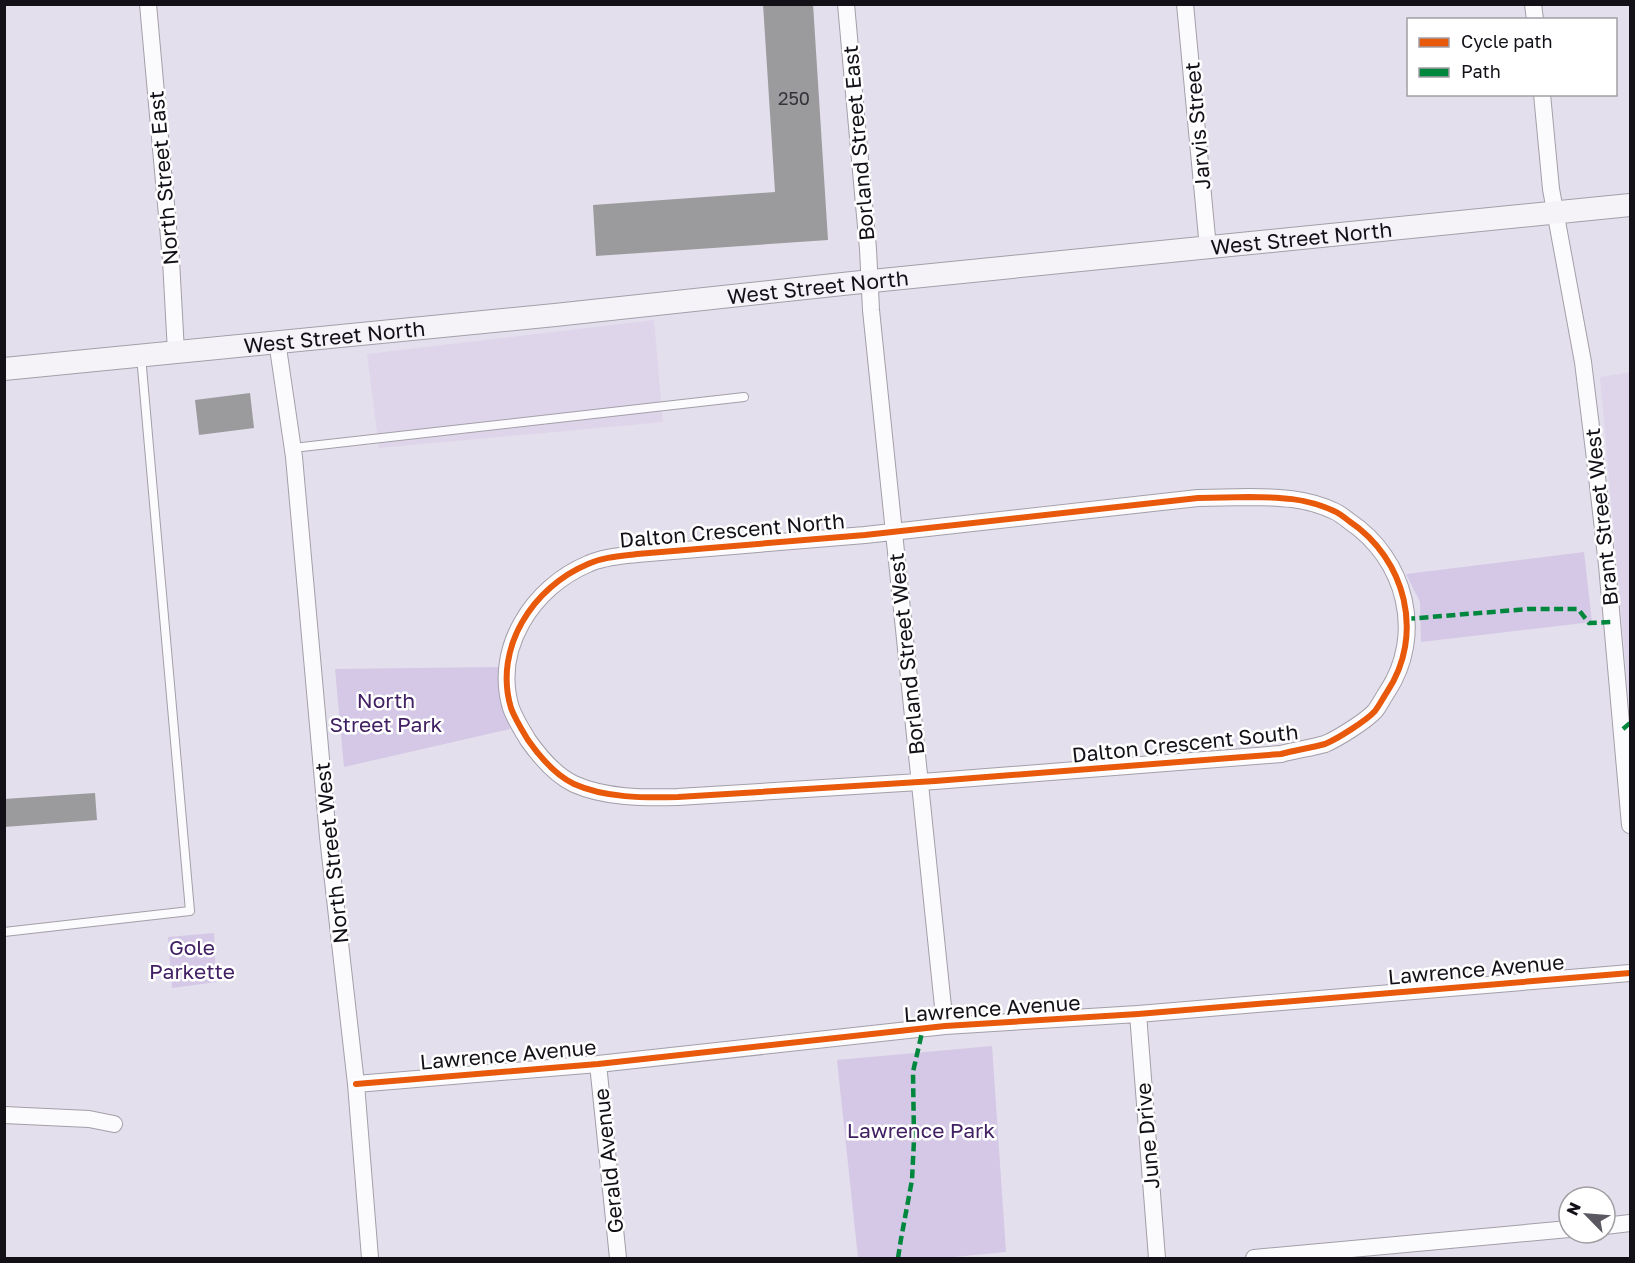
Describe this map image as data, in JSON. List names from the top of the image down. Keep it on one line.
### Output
{"streets":{"main road":["West Street North"],"street":["Jarvis Street","Borland Street East","North Street East","Brant Street West","Dalton Crescent North","Borland Street West","Dalton Crescent South","North Street West","Lawrence Avenue","June Drive","Gerald Avenue"]},"crossings":[["Jarvis Street","West Street North"],["Borland Street East","West Street North"],["Borland Street East","Borland Street West"],["North Street East","West Street North"],["West Street North","Brant Street West"],["West Street North","Borland Street West"],["West Street North","North Street West"],["Dalton Crescent North","Borland Street West"],["Dalton Crescent North","Dalton Crescent South"],["Borland Street West","Dalton Crescent South"],["Borland Street West","Lawrence Avenue"],["North Street West","Lawrence Avenue"],["Lawrence Avenue","June Drive"],["Lawrence Avenue","Gerald Avenue"]],"parks":["North Street Park","Gole Parkette","Lawrence Park"],"house_numbers":["250"],"legend":["Cycle path","Path"],"north":"top left"}
